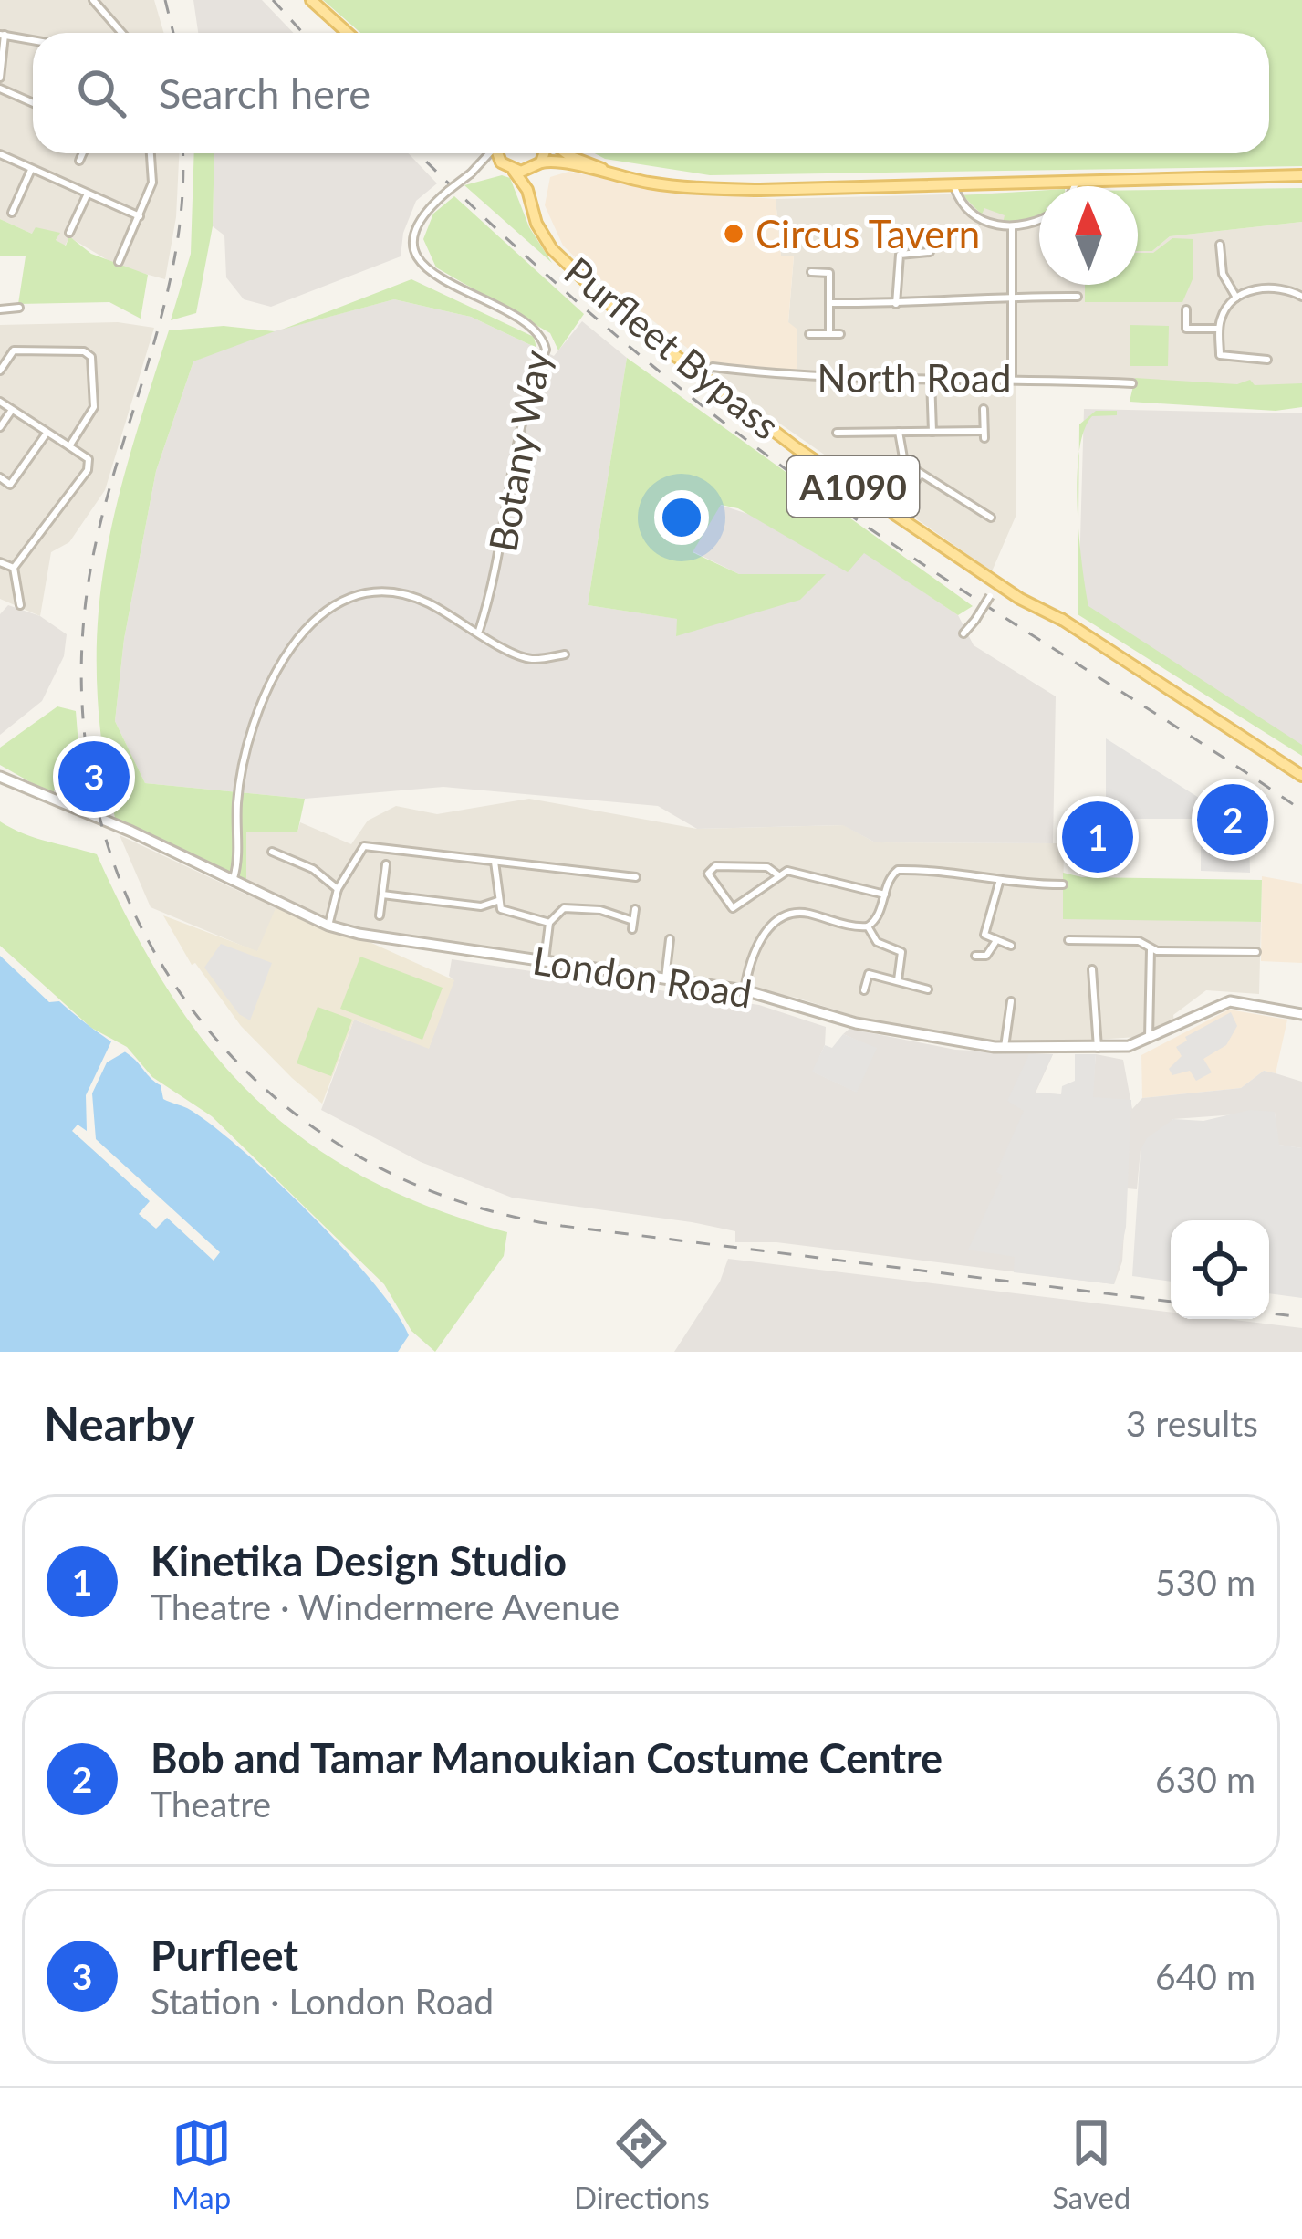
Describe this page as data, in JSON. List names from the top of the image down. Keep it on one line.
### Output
{"streets":{"main road":["Purfleet Bypass","A1090"],"street":["North Road","Botany Way","London Road"]},"crossings":[["Purfleet Bypass","North Road"]],"places":["Circus Tavern"],"north":"top","page":{"search":"Search here","pins":["3","2","1"],"heading":["Nearby","3 results"],"list":[{"mark":"1","name":"Kinetika Design Studio","note":"Theatre · Windermere Avenue","value":"530 m"},{"mark":"2","name":"Bob and Tamar Manoukian Costume Centre","note":"Theatre","value":"630 m"},{"mark":"3","name":"Purfleet","note":"Station · London Road","value":"640 m"}],"nav":["Map","Directions","Saved"]}}
